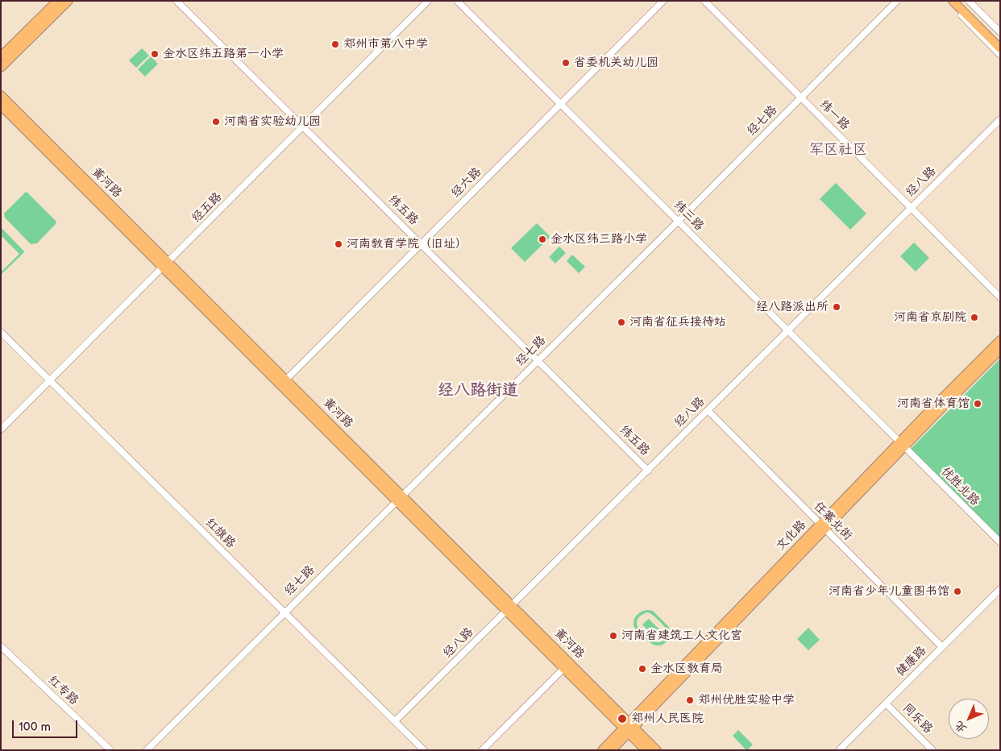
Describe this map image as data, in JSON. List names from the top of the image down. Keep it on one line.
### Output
{"streets":{"main road":["黄河路","文化路"],"street":["纬一路","经七路","经八路","经六路","经五路","纬五路","纬三路","优胜北路","任寨北街","红旗路","健康路","红专路","同乐路"]},"crossings":[["纬一路","经七路"],["纬一路","经八路"],["经七路","黄河路"],["经七路","纬五路"],["经七路","纬三路"],["经七路","红旗路"],["经八路","黄河路"],["经八路","纬五路"],["经八路","纬三路"],["经八路","任寨北街"],["经八路","红旗路"],["黄河路","经六路"],["黄河路","经五路"],["黄河路","文化路"],["经六路","纬五路"],["经六路","纬三路"],["经五路","纬五路"],["经五路","红旗路"],["纬三路","优胜北路"],["纬三路","文化路"],["优胜北路","文化路"],["任寨北街","文化路"],["任寨北街","健康路"],["健康路","同乐路"]],"districts":["军区社区","经八路街道"],"places":["郑州市第八中学","金水区纬五路第一小学","省委机关幼儿园","河南省实验幼儿园","金水区纬三路小学","河南教育学院（旧址）","经八路派出所","河南省京剧院","河南省征兵接待站","河南省体育馆","河南省少年儿童图书馆","河南省建筑工人文化宫","金水区教育局","郑州优胜实验中学","郑州人民医院"],"scale_bar":"100 m","north":"bottom left"}
